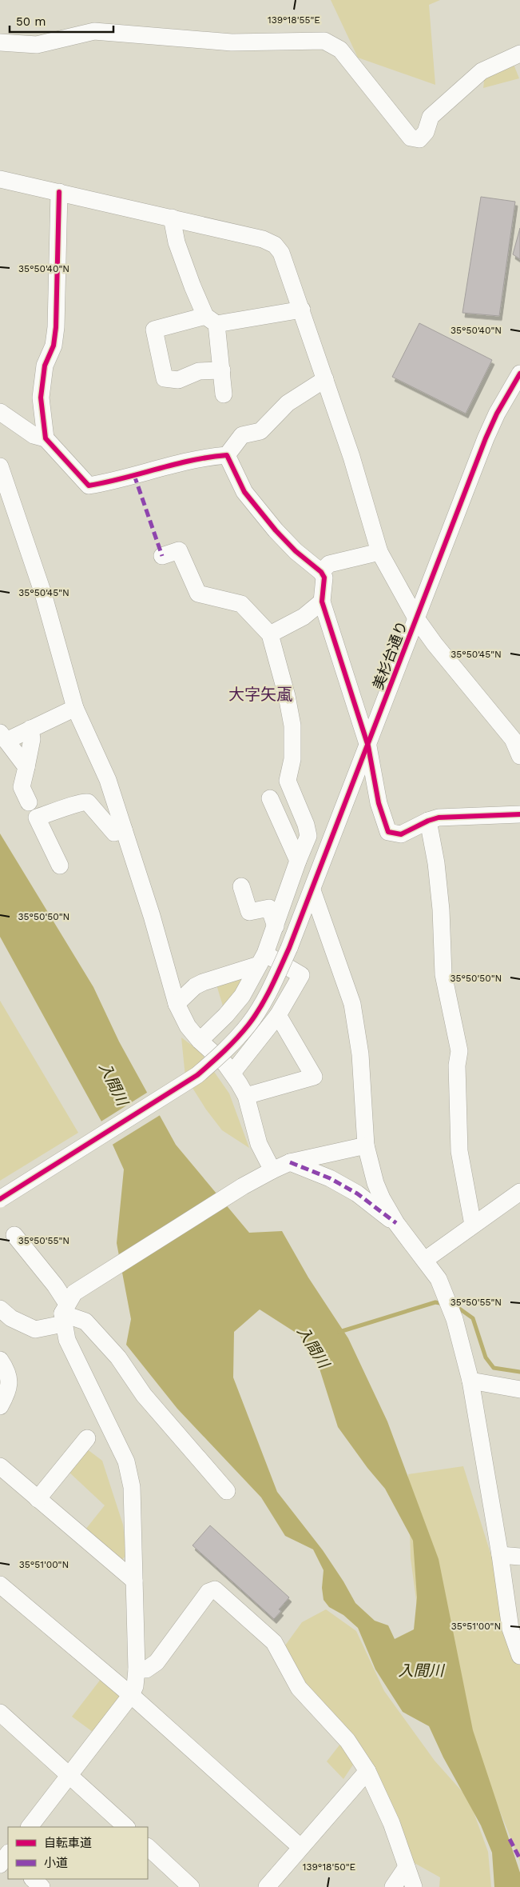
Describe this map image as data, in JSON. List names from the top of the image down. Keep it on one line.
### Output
{"streets":{"street":["美杉台通り"]},"districts":["大字矢颪"],"water":["入間川"],"legend":["自転車道","小道"],"scale_bar":"50 m","coordinates":["139°18'55\"E","35°50'40\"N","35°50'45\"N","35°50'50\"N","35°50'55\"N","35°51'00\"N","139°18'50\"E"]}
